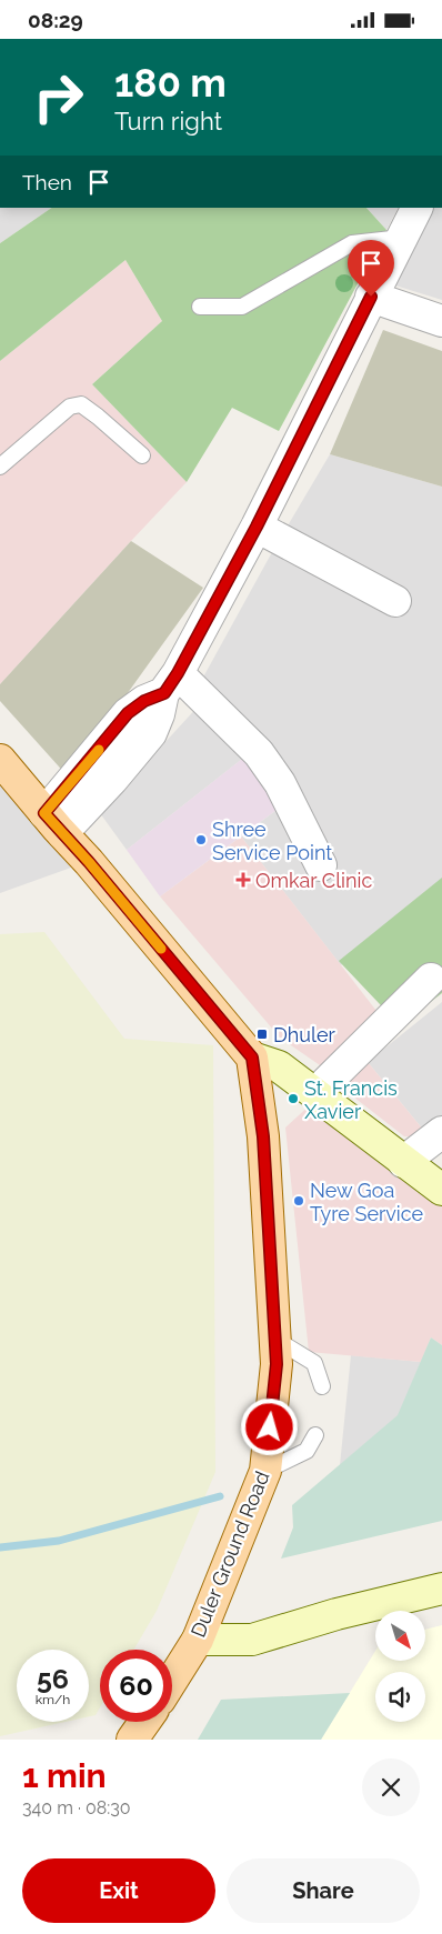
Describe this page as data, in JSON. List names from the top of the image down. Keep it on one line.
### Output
{"streets":{"main road":["Duler Ground Road"]},"places":{"other":["Shree Service Point","St. Francis Xavier","New Goa Tyre Service"],"health":["Omkar Clinic"],"transit":["Dhuler"]},"north":"bottom right","page":{"status":"08:29","turn":["180 m","Turn right"],"then":"Then","speed":"56 km/h","limit":"60","heading":["1 min","340 m · 08:30"],"buttons":["Exit","Share"]}}
